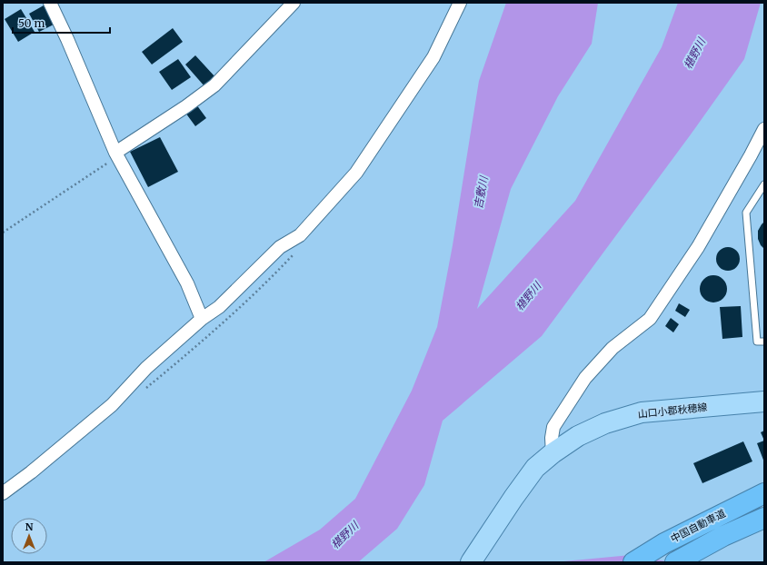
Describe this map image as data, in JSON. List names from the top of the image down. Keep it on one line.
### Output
{"streets":{"highway":["中国自動車道"],"main road":["山口小郡秋穂線"]},"water":["椹野川","吉敷川"],"scale_bar":"50 m","north":"top"}
